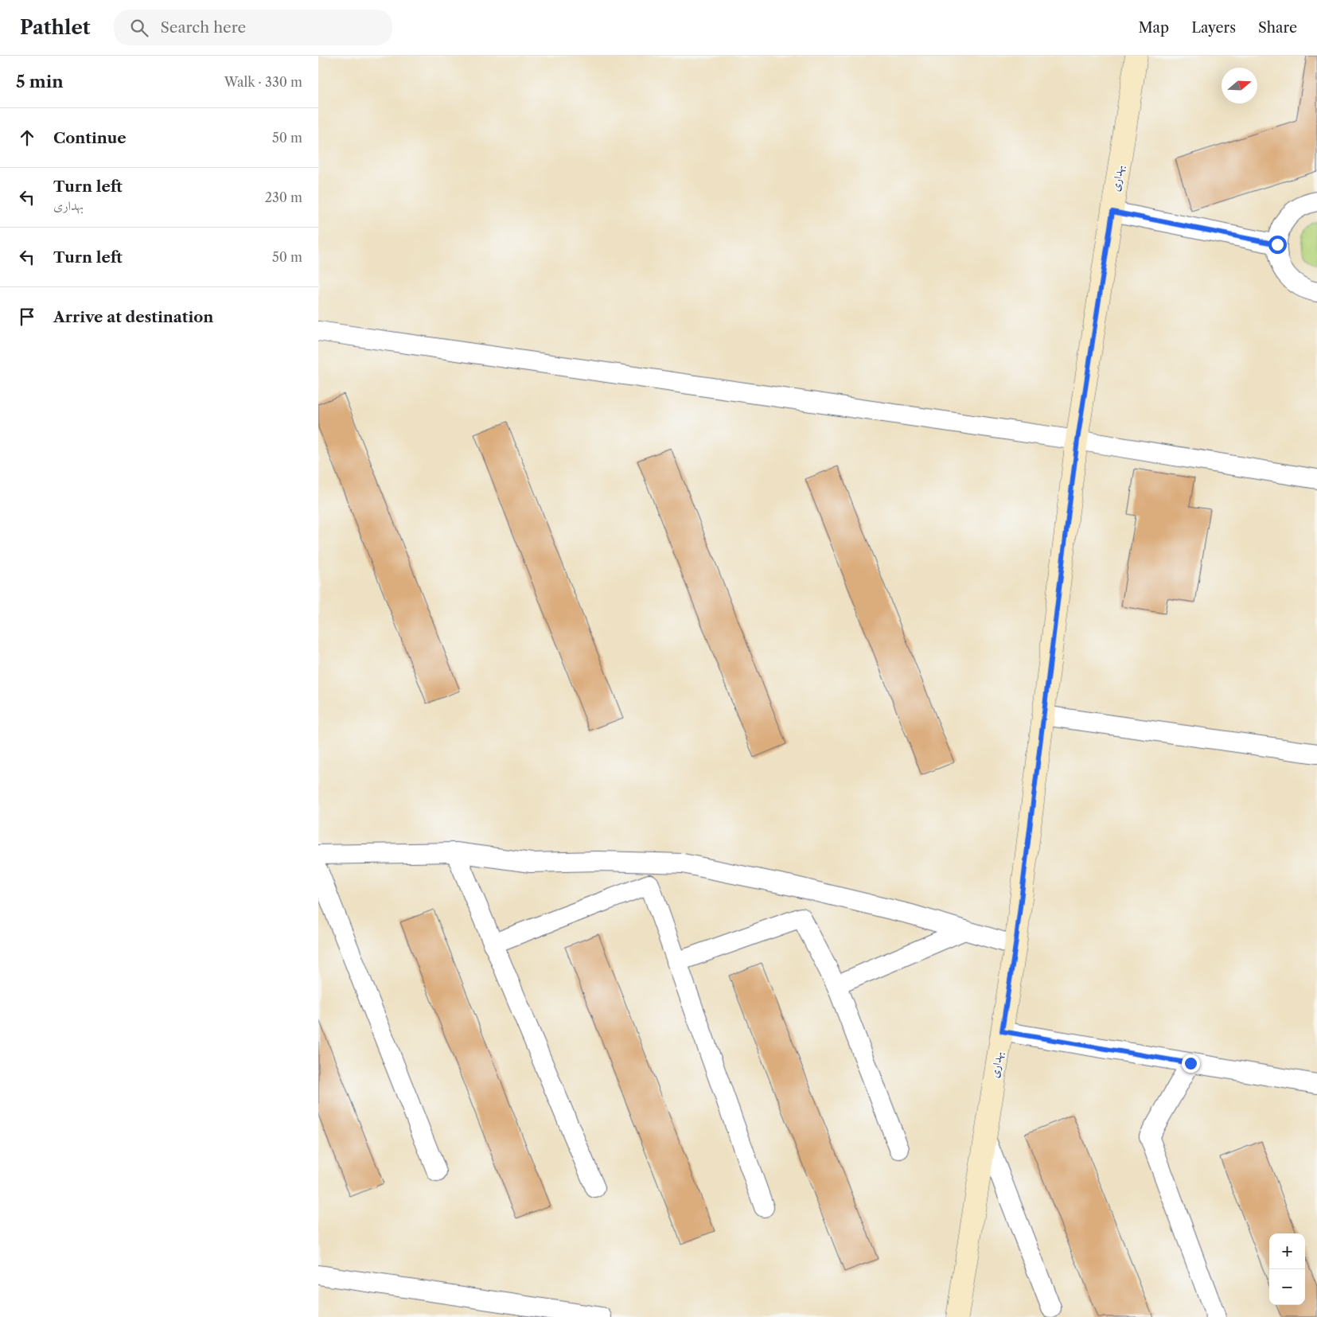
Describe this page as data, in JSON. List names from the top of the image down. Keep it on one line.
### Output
{"streets":{"street":["بهداری"]},"north":"right","page":{"header":"Pathlet","search":"Search here","nav":["Map","Layers","Share"],"heading":["5 min","Walk · 330 m"],"list":[["Continue","50 m"],["Turn left","بهداری","230 m"],["Turn left","50 m"],"Arrive at destination"],"map_buttons":["+","−"]}}
